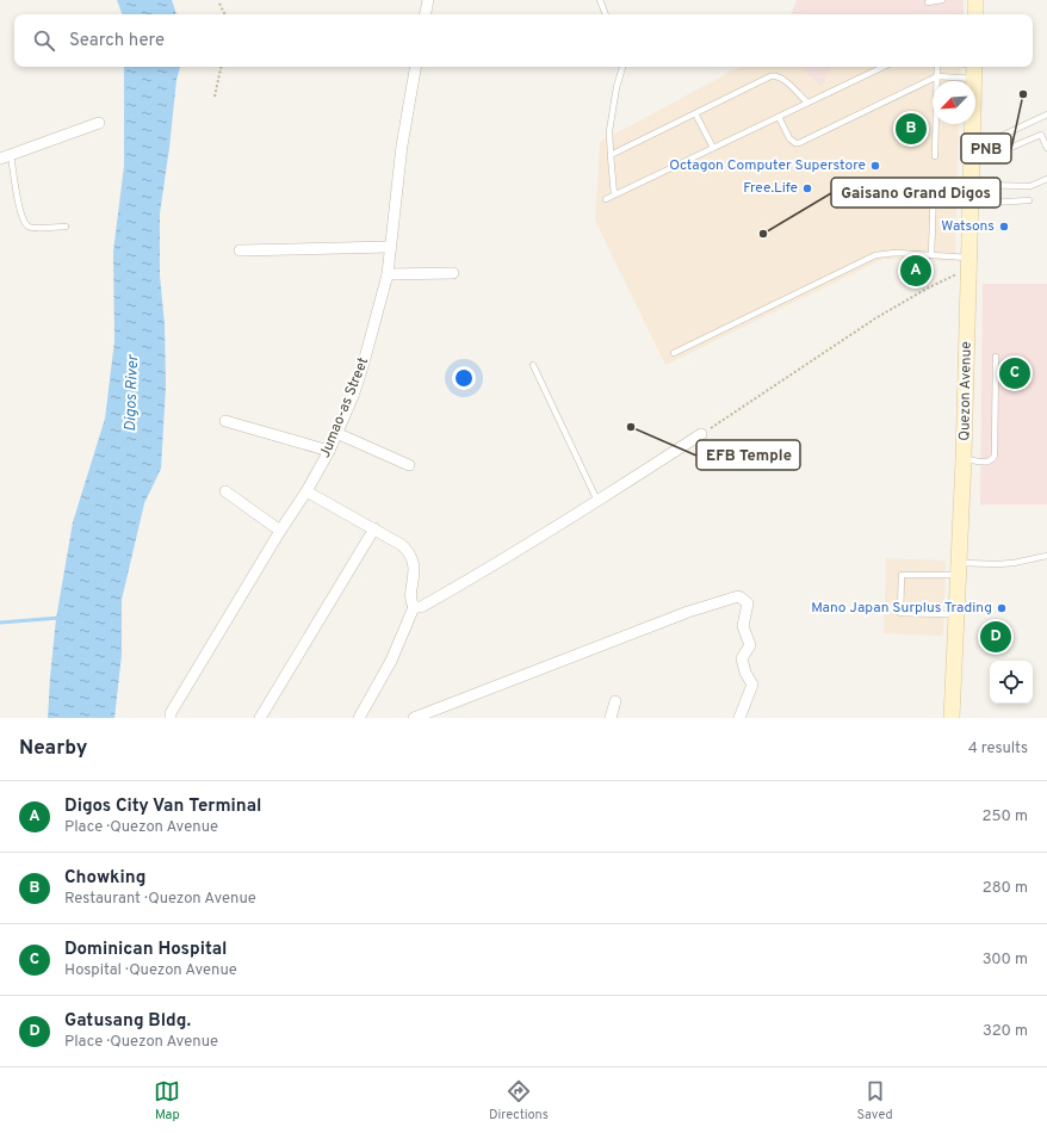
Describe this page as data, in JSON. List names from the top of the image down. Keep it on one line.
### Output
{"streets":{"main road":["Quezon Avenue"],"street":["Jumao-as Street"]},"water":["Digos River"],"places":["PNB","Octagon Computer Superstore","Free.Life","Watsons","Gaisano Grand Digos","EFB Temple","Mano Japan Surplus Trading"],"north":"bottom left","page":{"search":"Search here","pins":["B","A","C","D"],"heading":["Nearby","4 results"],"list":[{"mark":"A","name":"Digos City Van Terminal","note":"Place · Quezon Avenue","value":"250 m"},{"mark":"B","name":"Chowking","note":"Restaurant · Quezon Avenue","value":"280 m"},{"mark":"C","name":"Dominican Hospital","note":"Hospital · Quezon Avenue","value":"300 m"},{"mark":"D","name":"Gatusang Bldg.","note":"Place · Quezon Avenue","value":"320 m"}],"nav":["Map","Directions","Saved"]}}
